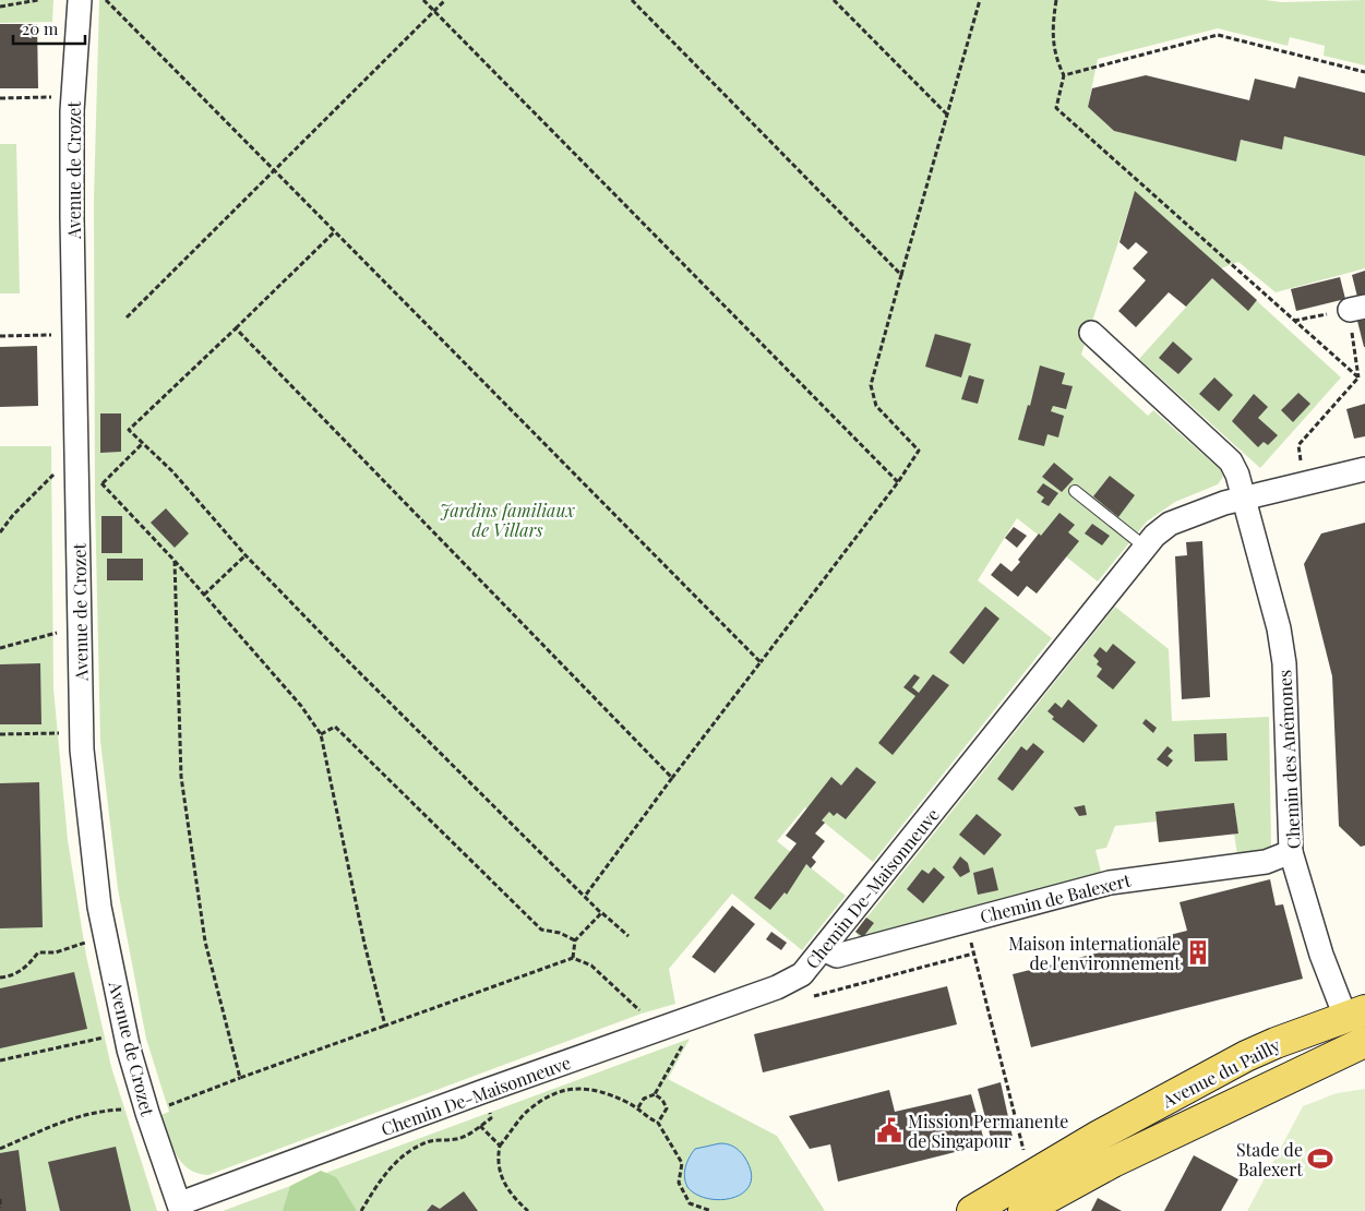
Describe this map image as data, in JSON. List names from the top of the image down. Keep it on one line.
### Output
{"streets":{"main road":["Avenue du Pailly"],"street":["Avenue de Crozet","Chemin des Anémones","Chemin De-Maisonneuve","Chemin de Balexert"]},"crossings":[["Avenue de Crozet","Chemin De-Maisonneuve"],["Chemin des Anémones","Chemin De-Maisonneuve"],["Chemin des Anémones","Chemin de Balexert"],["Chemin des Anémones","Avenue du Pailly"],["Chemin De-Maisonneuve","Chemin de Balexert"]],"parks":["Jardins familiaux de Villars"],"places":{"building":["Maison internationale de l'environnement"],"public building":["Mission Permanente de Singapour"],"sports":["Stade de Balexert"]},"scale_bar":"20 m"}
